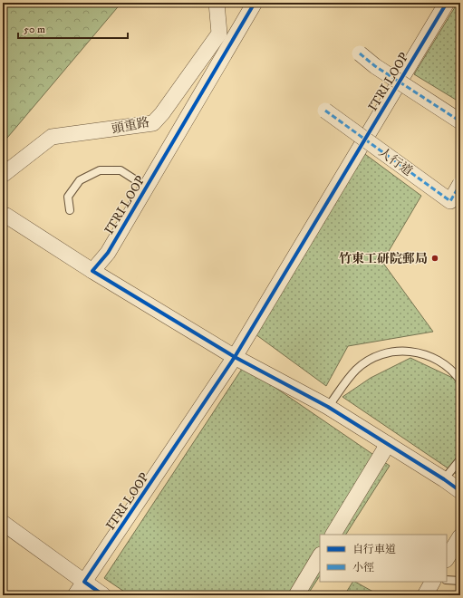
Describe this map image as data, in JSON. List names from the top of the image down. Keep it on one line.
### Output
{"streets":{"street":["ITRI LOOP","頭重路","人行道"]},"places":["竹東工研院郵局"],"legend":["自行車道","小徑"],"scale_bar":"50 m"}
